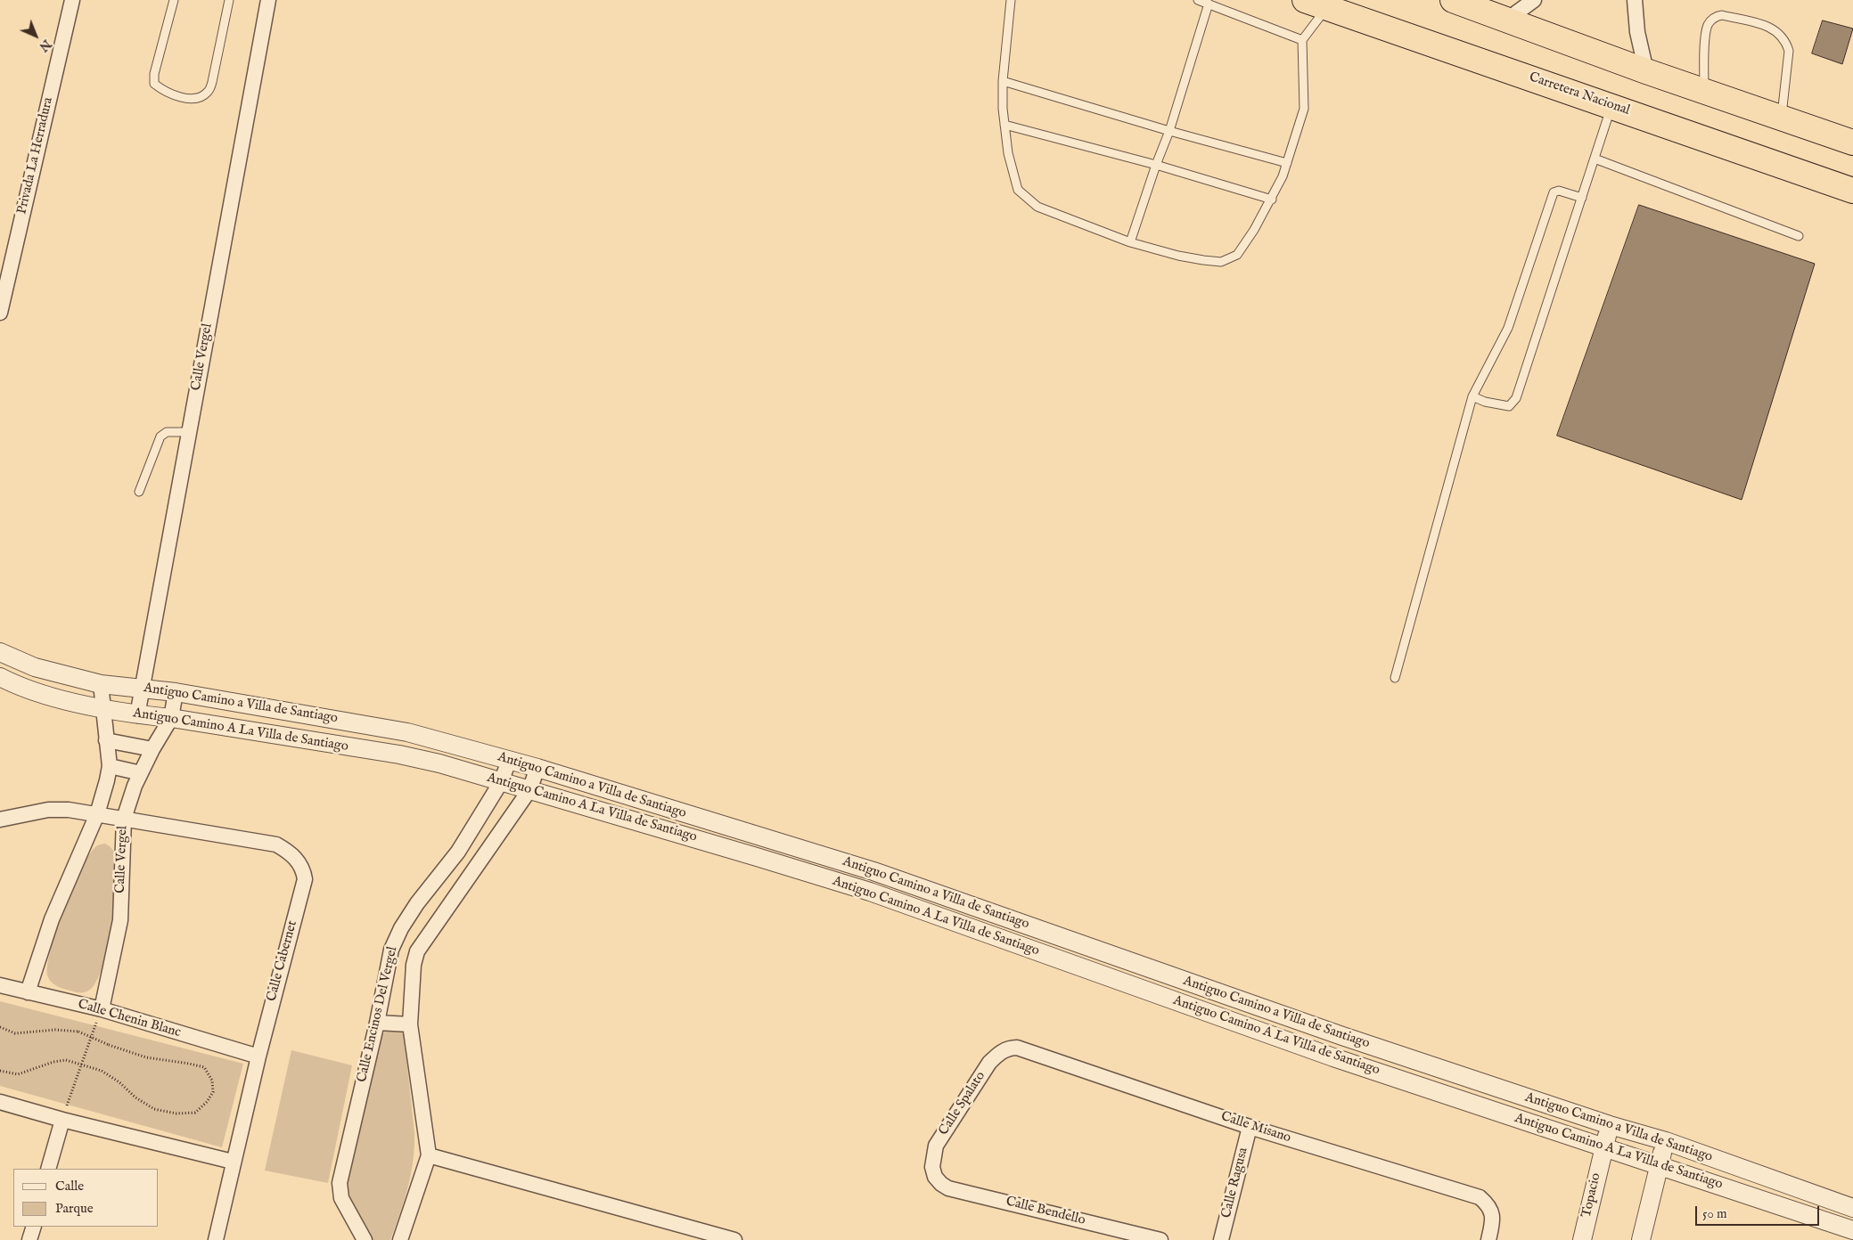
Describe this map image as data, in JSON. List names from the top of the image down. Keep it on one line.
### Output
{"streets":{"highway":["Carretera Nacional"],"street":["Privada La Herradura","Calle Vergel","Antiguo Camino a Villa de Santiago","Antiguo Camino A La Villa de Santiago","Calle Cabernet","Calle Encinos Del Vergel","Calle Chenin Blanc","Calle Spalato","Calle Misano","Calle Ragusa","Topacio","Calle Bendello"]},"crossings":[["Calle Vergel","Antiguo Camino a Villa de Santiago"],["Calle Vergel","Antiguo Camino A La Villa de Santiago"],["Calle Vergel","Calle Cabernet"],["Calle Vergel","Calle Chenin Blanc"],["Antiguo Camino a Villa de Santiago","Calle Encinos Del Vergel"],["Antiguo Camino a Villa de Santiago","Topacio"],["Antiguo Camino A La Villa de Santiago","Calle Encinos Del Vergel"],["Antiguo Camino A La Villa de Santiago","Topacio"],["Calle Cabernet","Calle Chenin Blanc"],["Calle Spalato","Calle Misano"],["Calle Spalato","Calle Bendello"],["Calle Misano","Calle Ragusa"]],"legend":["Calle","Parque"],"scale_bar":"50 m","north":"bottom right"}
